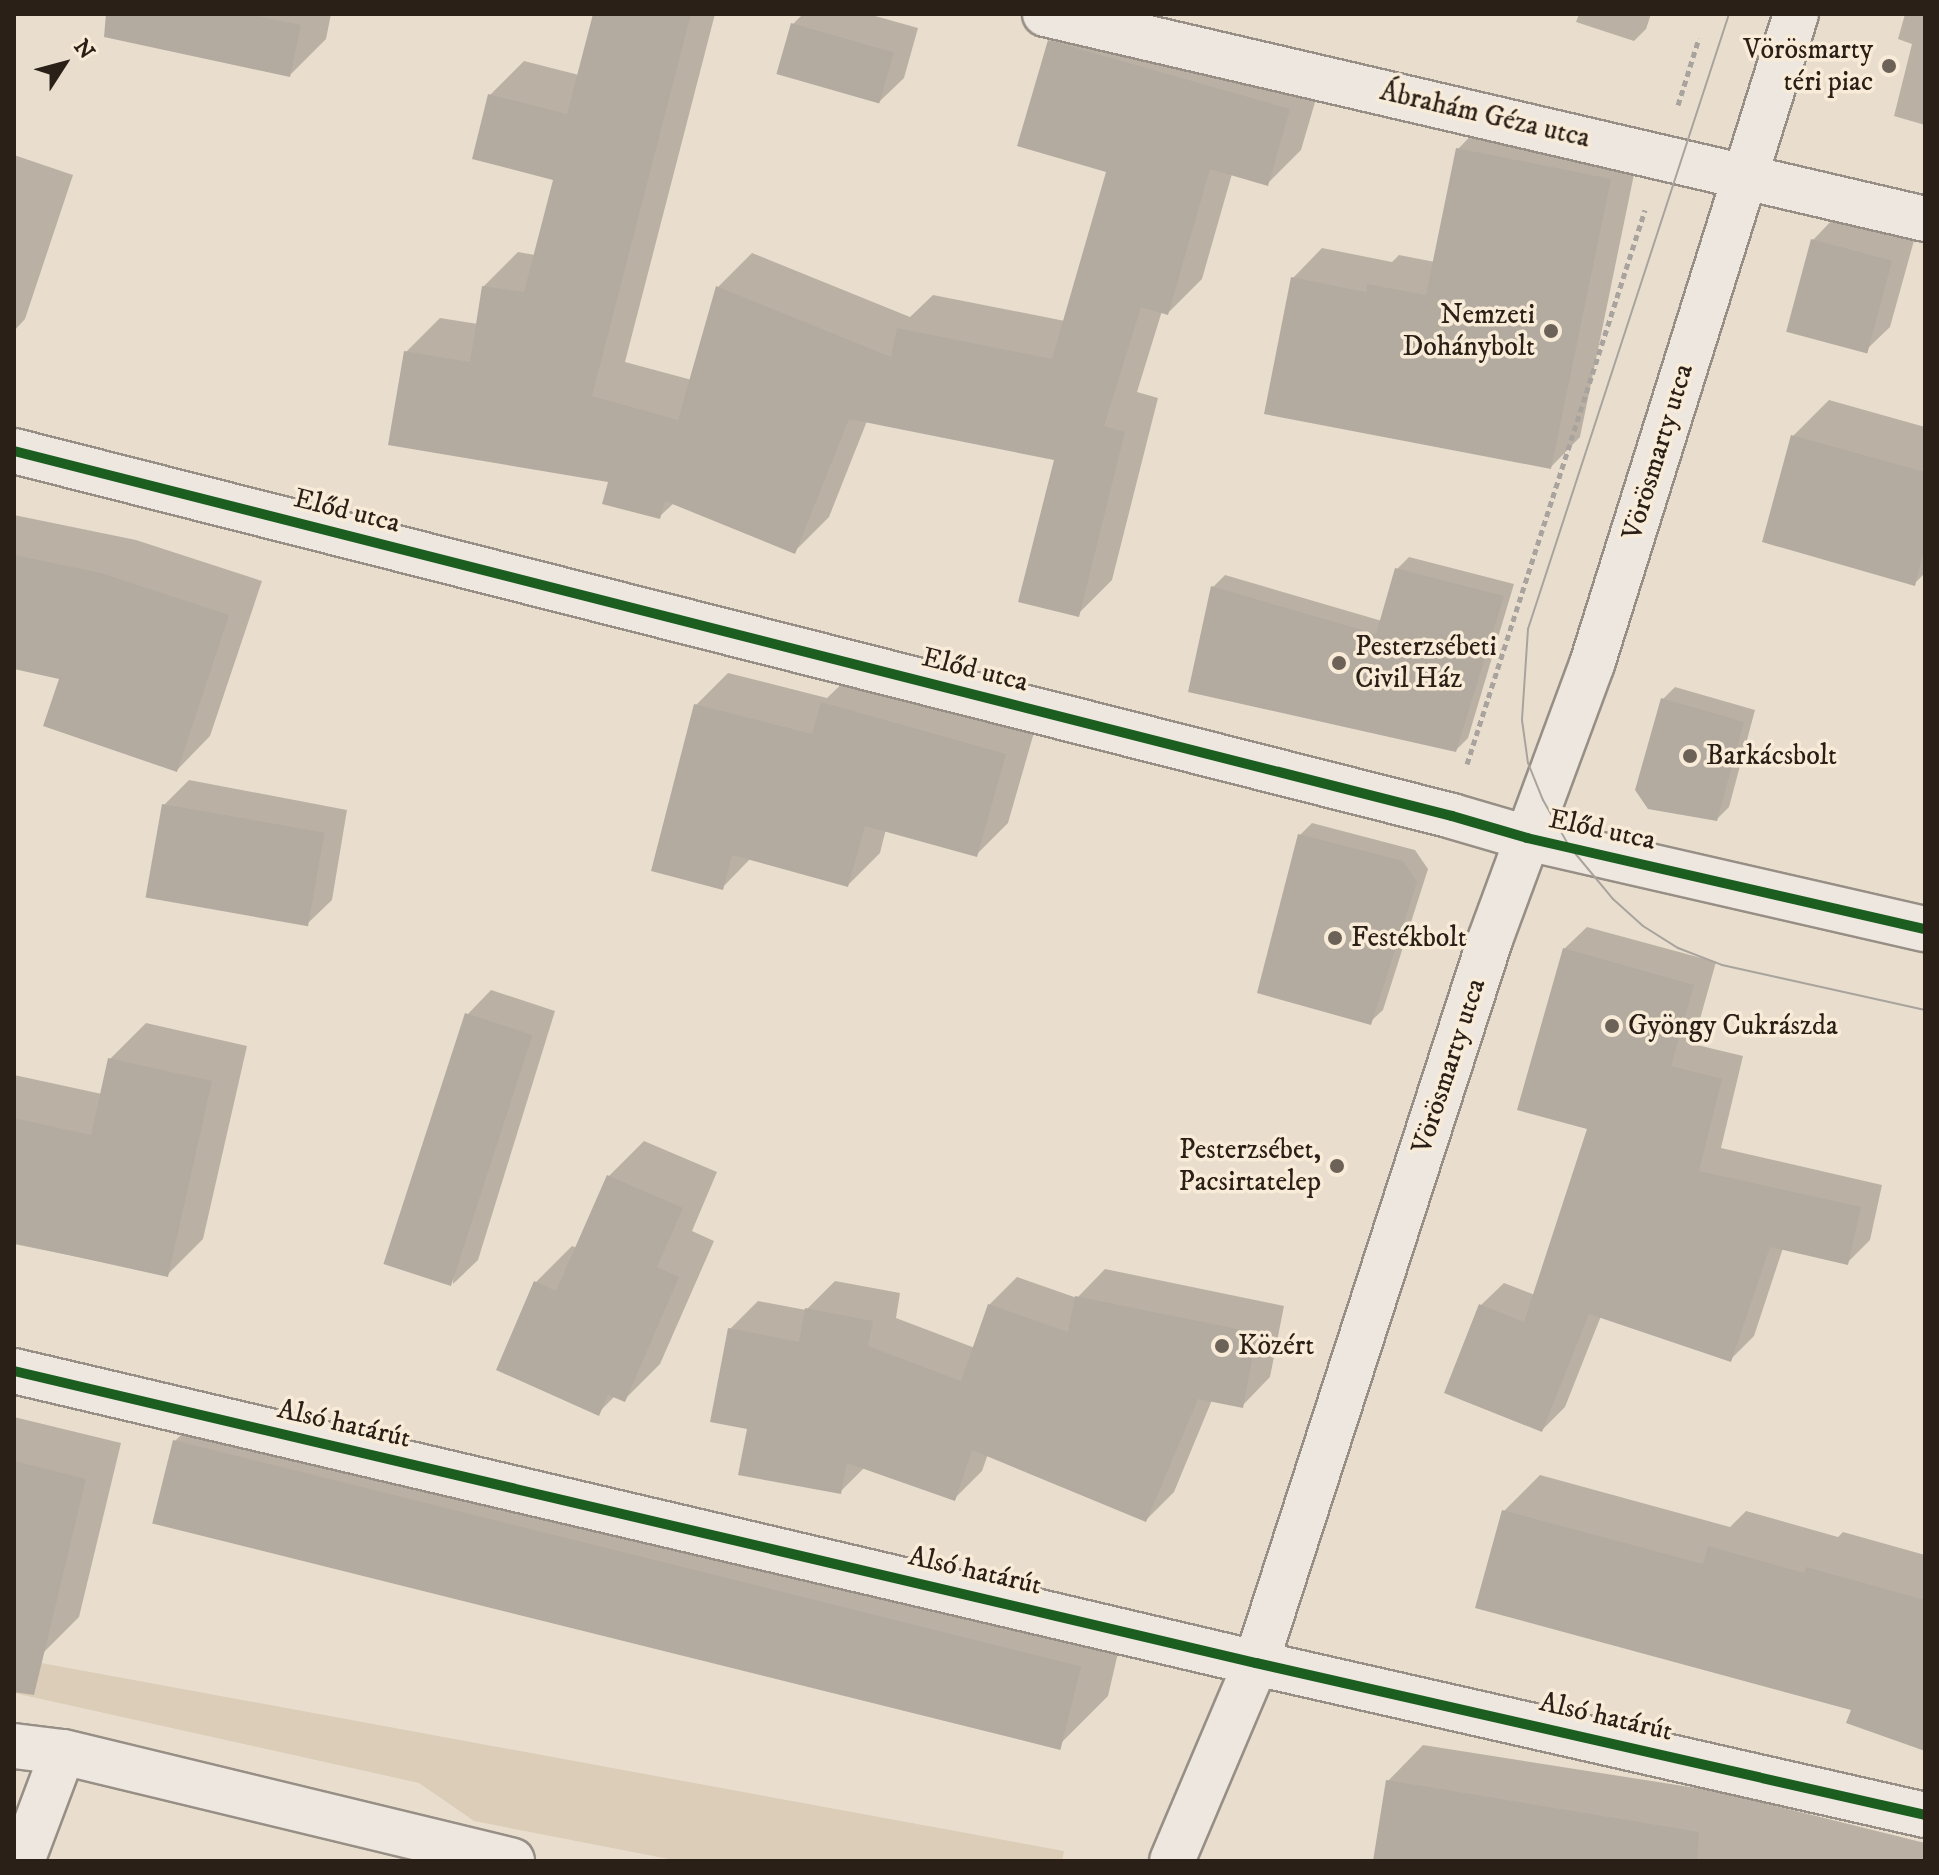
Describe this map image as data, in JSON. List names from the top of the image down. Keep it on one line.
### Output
{"streets":{"street":["Ábrahám Géza utca","Vörösmarty utca","Előd utca","Alsó határút"]},"crossings":[["Ábrahám Géza utca","Vörösmarty utca"],["Vörösmarty utca","Előd utca"],["Vörösmarty utca","Alsó határút"]],"places":["Vörösmarty téri piac","Nemzeti Dohánybolt","Pesterzsébeti Civil Ház","Barkácsbolt","Festékbolt","Gyöngy Cukrászda","Pesterzsébet, Pacsirtatelep","Közért"],"north":"top right"}
